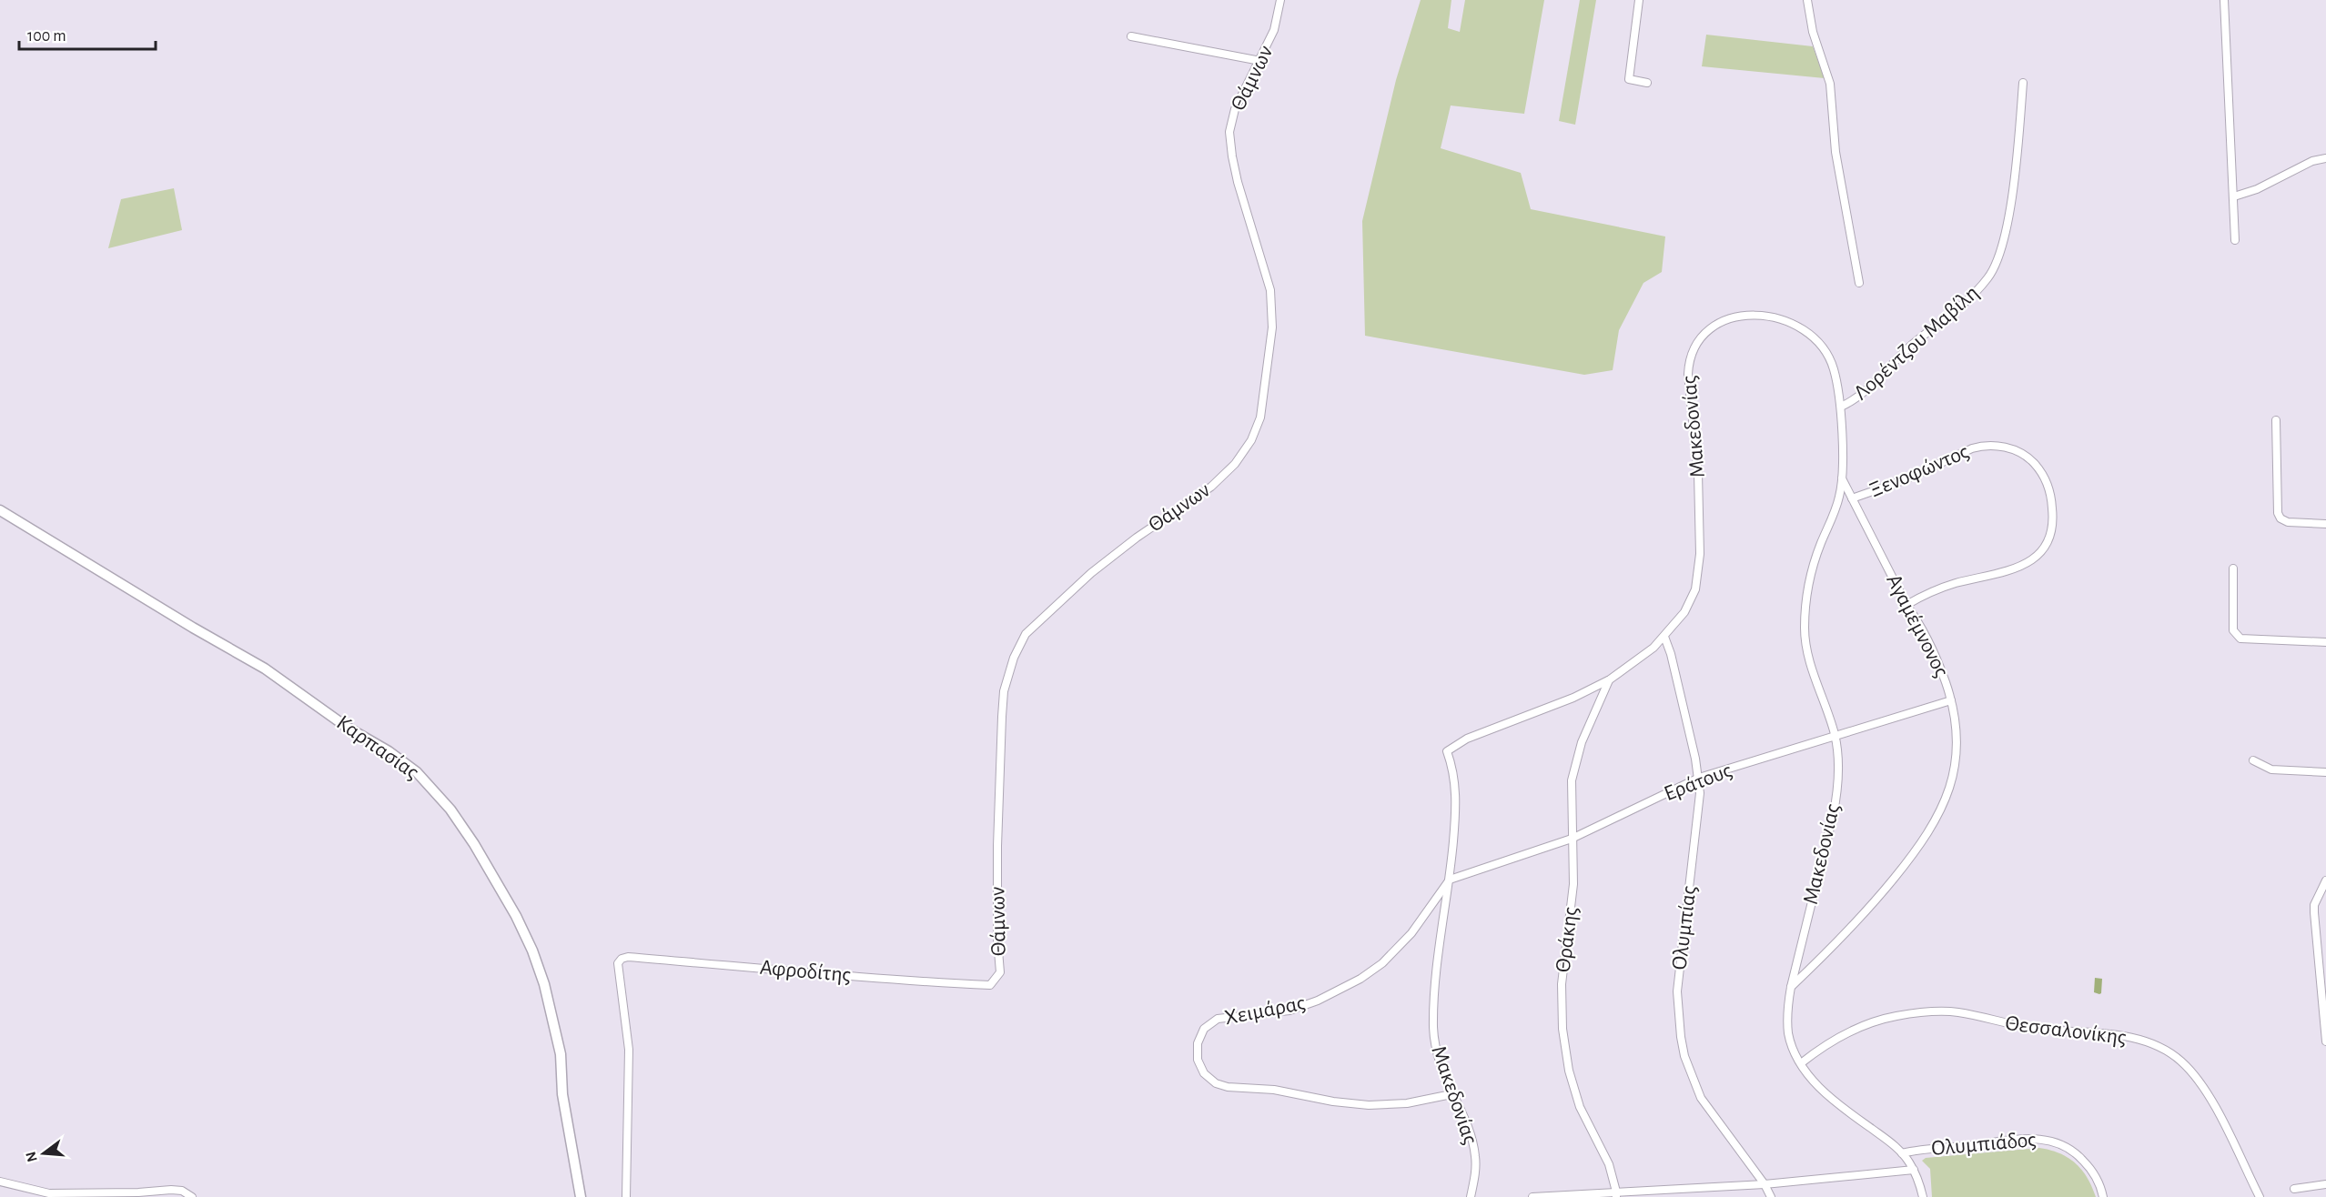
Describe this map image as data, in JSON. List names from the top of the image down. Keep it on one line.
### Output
{"streets":{"street":["Θάμνων","Λορέντζου Μαβίλη","Μακεδονίας","Ξενοφώντος","Αγαμέμνονος","Καρπασίας","Εράτους","Ολυμπίας","Θράκης","Αφροδίτης","Χειμάρας","Θεσσαλονίκης","Ολυμπιάδος"]},"crossings":[["Θάμνων","Αφροδίτης"],["Λορέντζου Μαβίλη","Μακεδονίας"],["Μακεδονίας","Αγαμέμνονος"],["Μακεδονίας","Εράτους"],["Μακεδονίας","Ολυμπίας"],["Μακεδονίας","Θράκης"],["Μακεδονίας","Χειμάρας"],["Μακεδονίας","Θεσσαλονίκης"],["Μακεδονίας","Ολυμπιάδος"],["Ξενοφώντος","Αγαμέμνονος"],["Αγαμέμνονος","Εράτους"],["Εράτους","Ολυμπίας"],["Εράτους","Θράκης"],["Εράτους","Χειμάρας"]],"scale_bar":"100 m","north":"left"}
